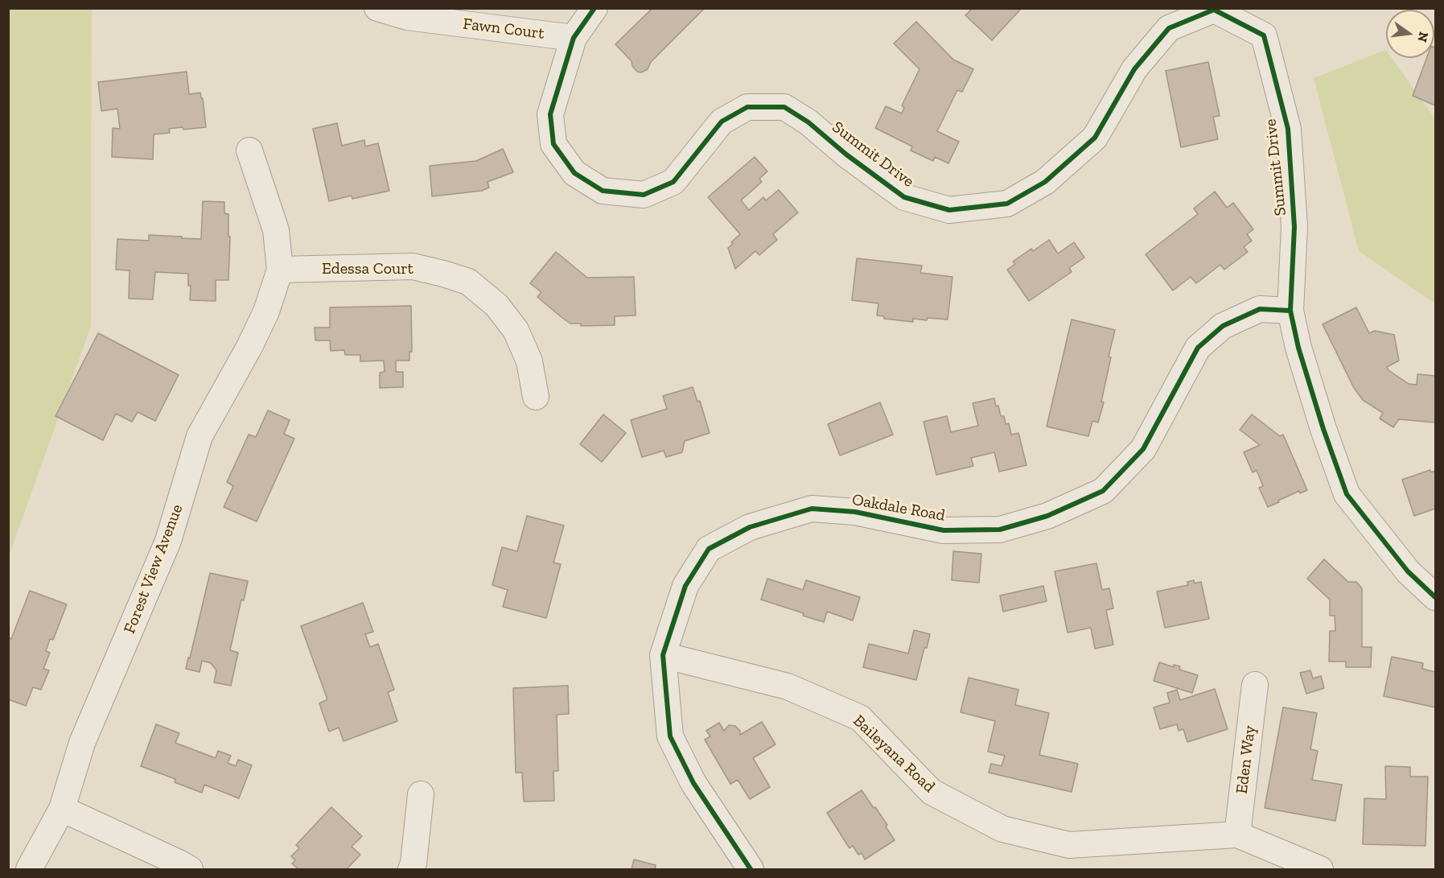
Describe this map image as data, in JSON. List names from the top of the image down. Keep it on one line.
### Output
{"streets":{"street":["Fawn Court","Summit Drive","Edessa Court","Oakdale Road","Forest View Avenue","Baileyana Road","Eden Way"]},"crossings":[["Fawn Court","Summit Drive"],["Summit Drive","Oakdale Road"],["Edessa Court","Forest View Avenue"],["Oakdale Road","Baileyana Road"],["Baileyana Road","Eden Way"]],"north":"right"}
